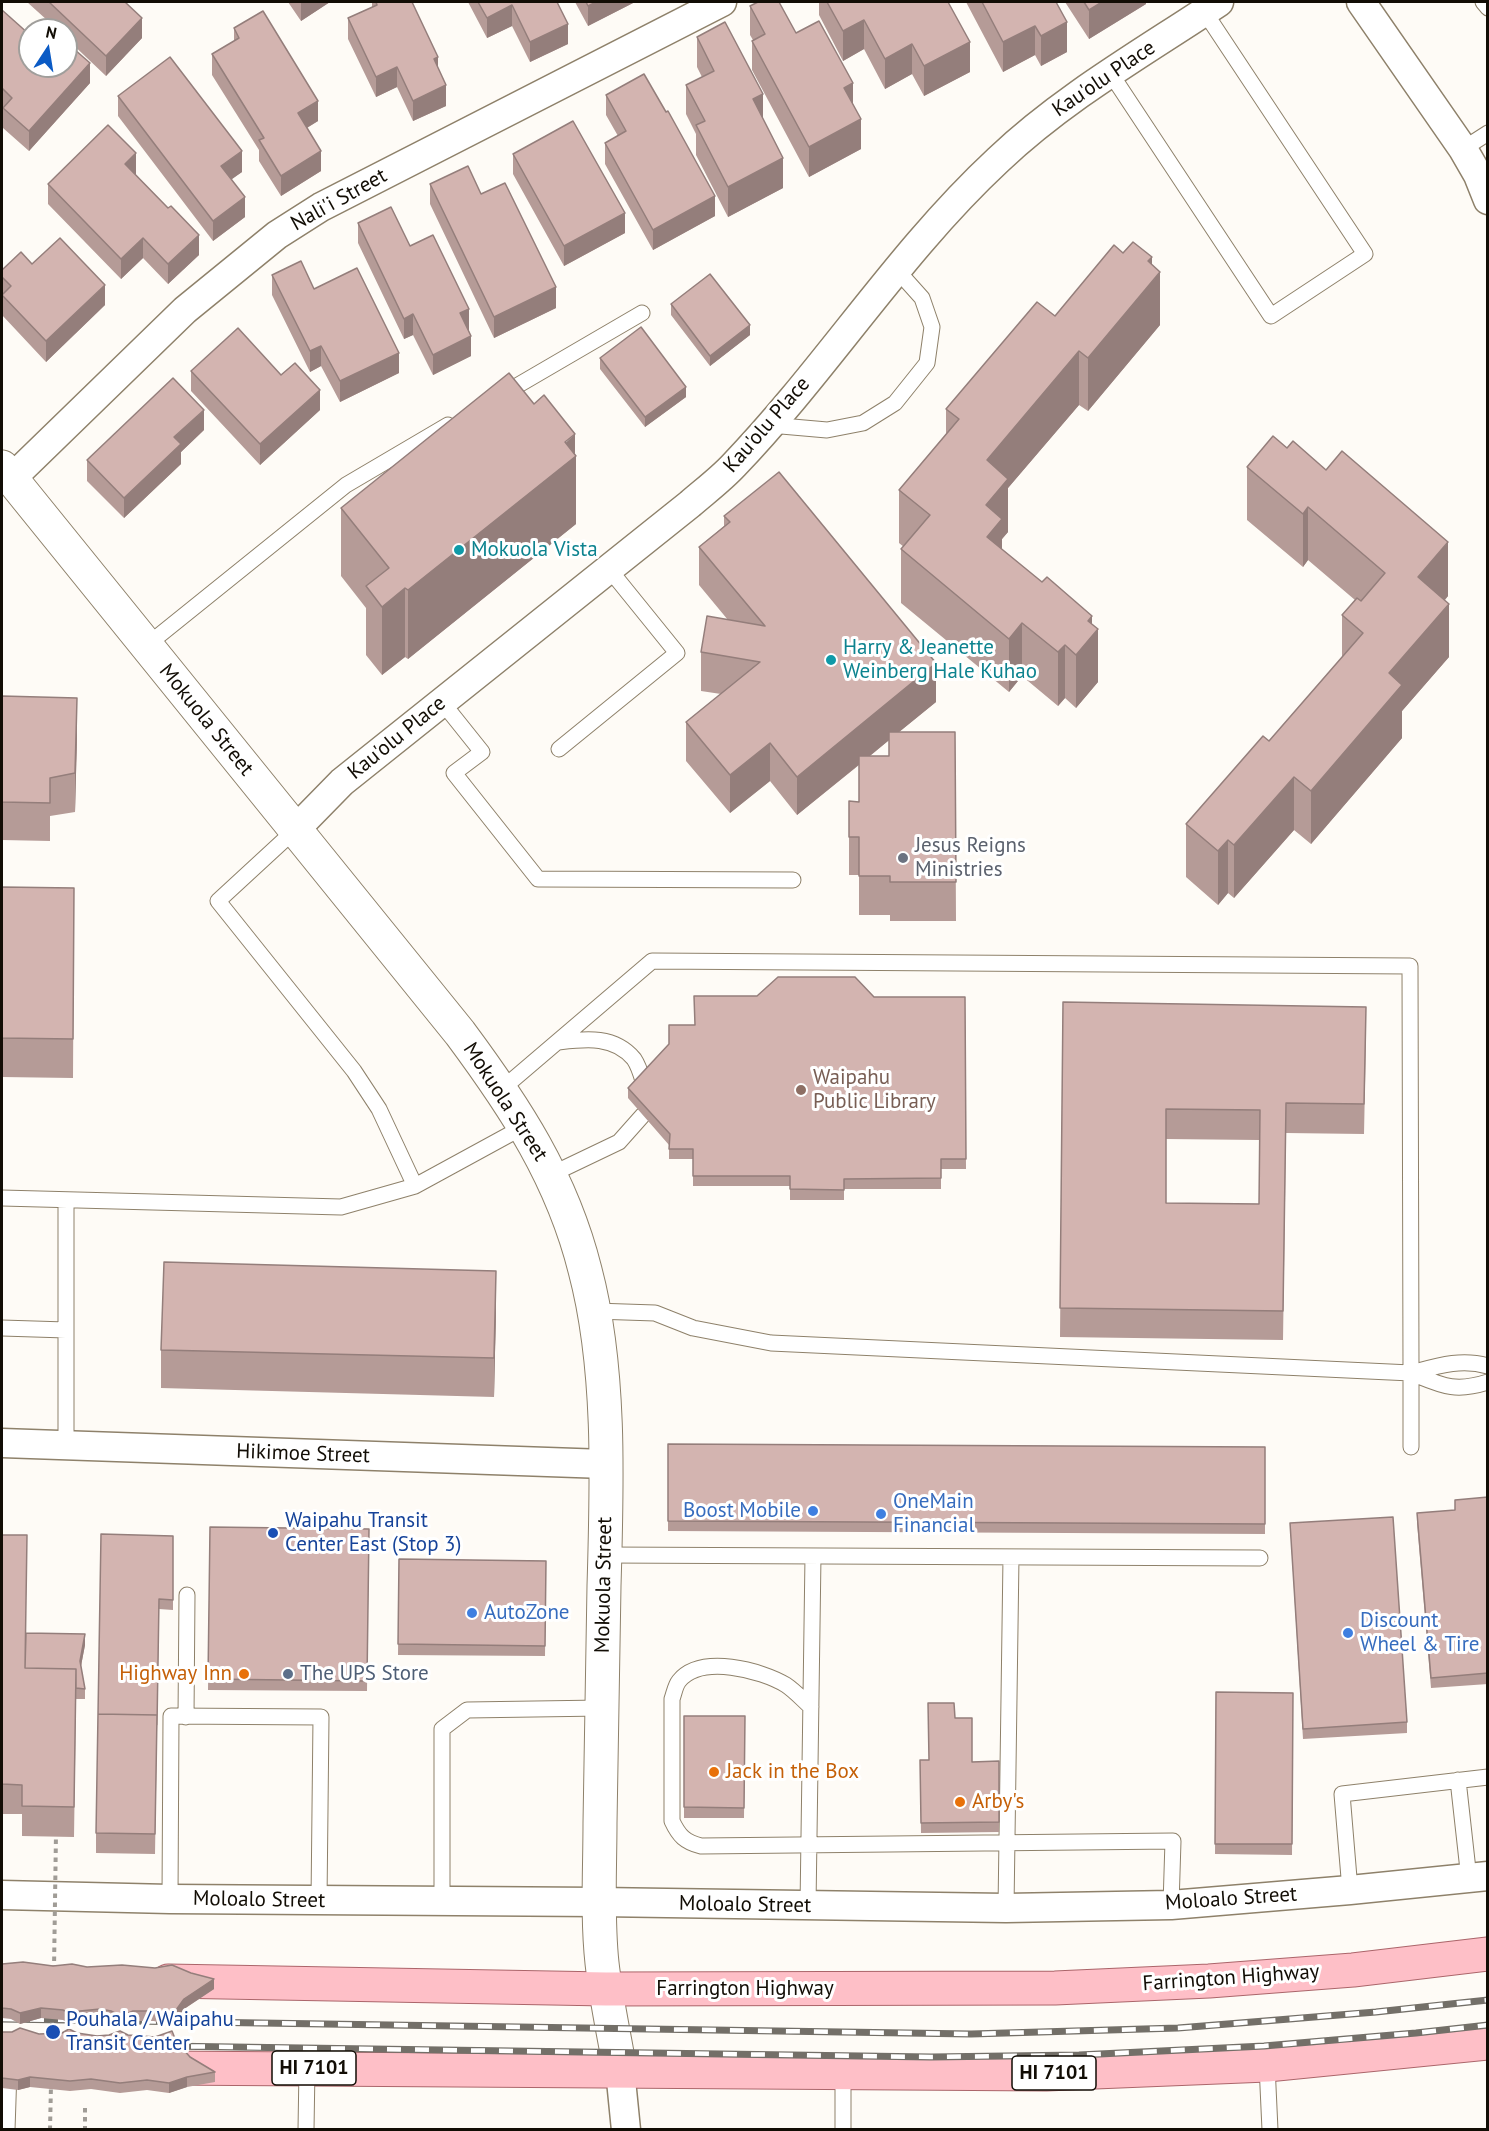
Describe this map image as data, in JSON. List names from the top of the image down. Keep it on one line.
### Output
{"streets":{"main road":["Farrington Highway","HI 7101"],"street":["Kau'olu Place","Nali'i Street","Mokuola Street","Hikimoe Street","Moloalo Street"]},"crossings":[["Kau'olu Place","Mokuola Street"],["Nali'i Street","Mokuola Street"],["Mokuola Street","Hikimoe Street"],["Mokuola Street","Moloalo Street"],["Mokuola Street","Farrington Highway"],["Mokuola Street","HI 7101"]],"places":["Mokuola Vista","Harry & Jeanette Weinberg Hale Kuhao","Jesus Reigns Ministries","Waipahu Public Library","Boost Mobile","OneMain Financial","Waipahu Transit Center East (Stop 3)","AutoZone","Discount Wheel & Tire","Highway Inn","The UPS Store","Jack in the Box","Arby's","Pouhala / Waipahu Transit Center"],"north":"top"}
